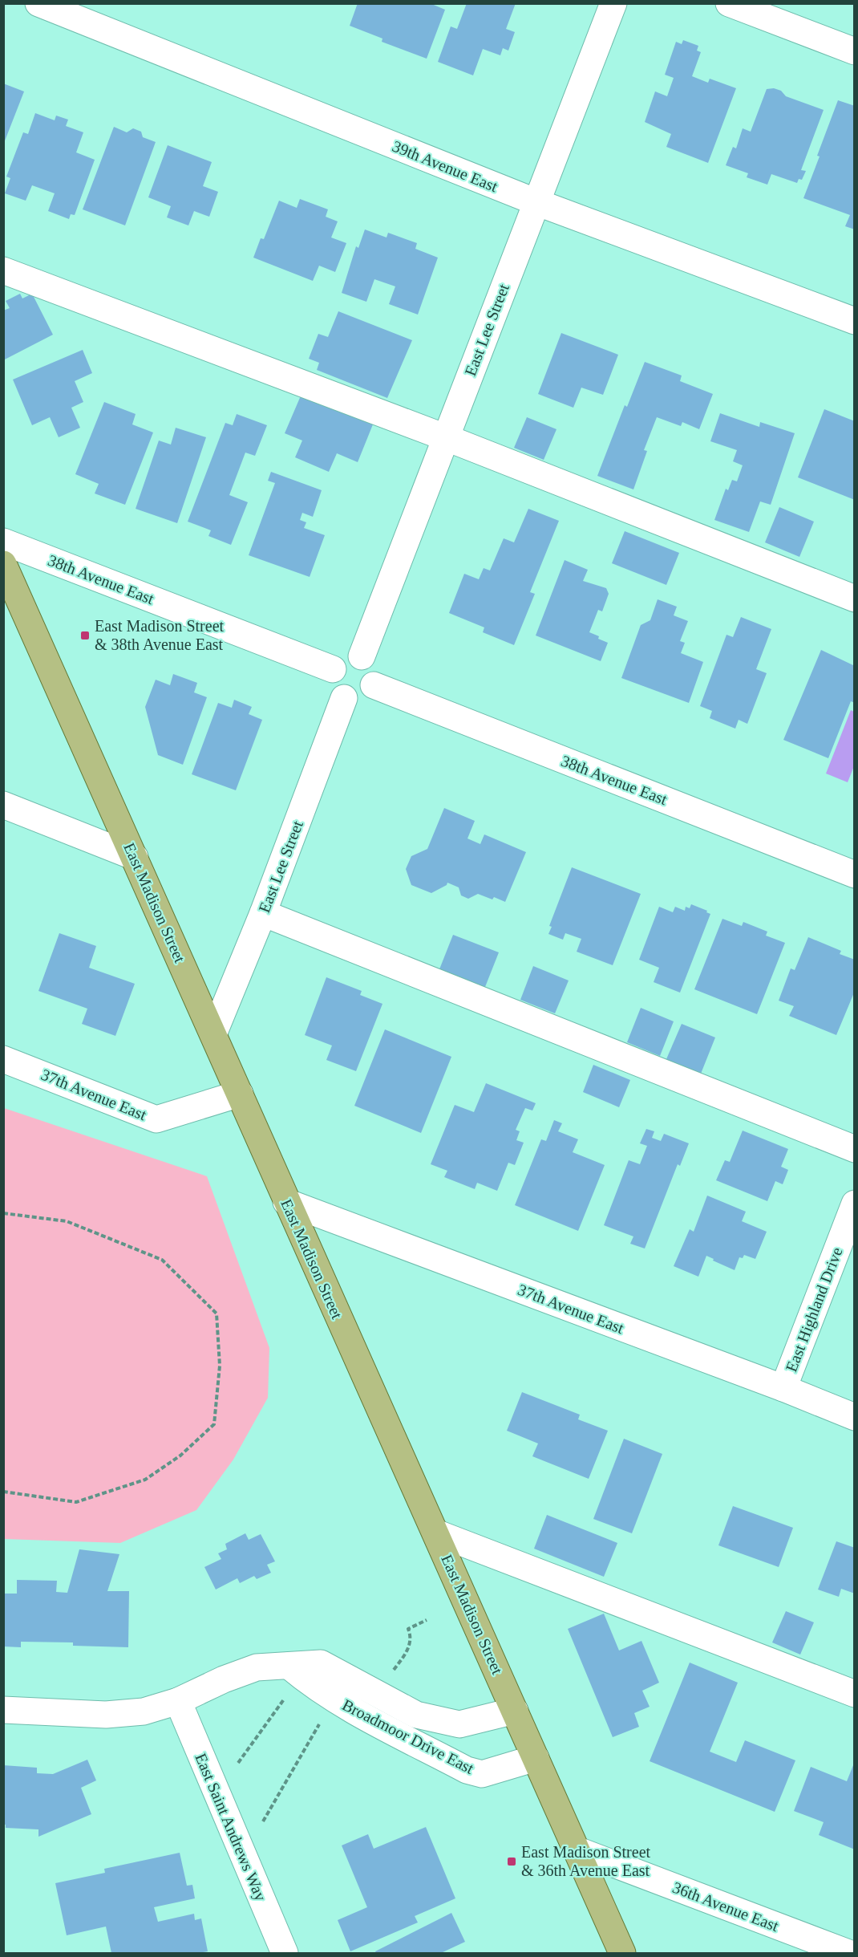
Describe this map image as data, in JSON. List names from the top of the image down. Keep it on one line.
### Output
{"streets":{"main road":["East Madison Street"],"street":["39th Avenue East","East Lee Street","38th Avenue East","37th Avenue East","East Highland Drive","Broadmoor Drive East","East Saint Andrews Way","36th Avenue East"]},"crossings":[["39th Avenue East","East Lee Street"],["East Lee Street","38th Avenue East"],["East Lee Street","East Madison Street"],["East Madison Street","37th Avenue East"],["East Madison Street","Broadmoor Drive East"],["East Madison Street","36th Avenue East"],["37th Avenue East","East Highland Drive"],["Broadmoor Drive East","East Saint Andrews Way"]],"places":{"transit":["East Madison Street & 38th Avenue East","East Madison Street & 36th Avenue East"]}}
